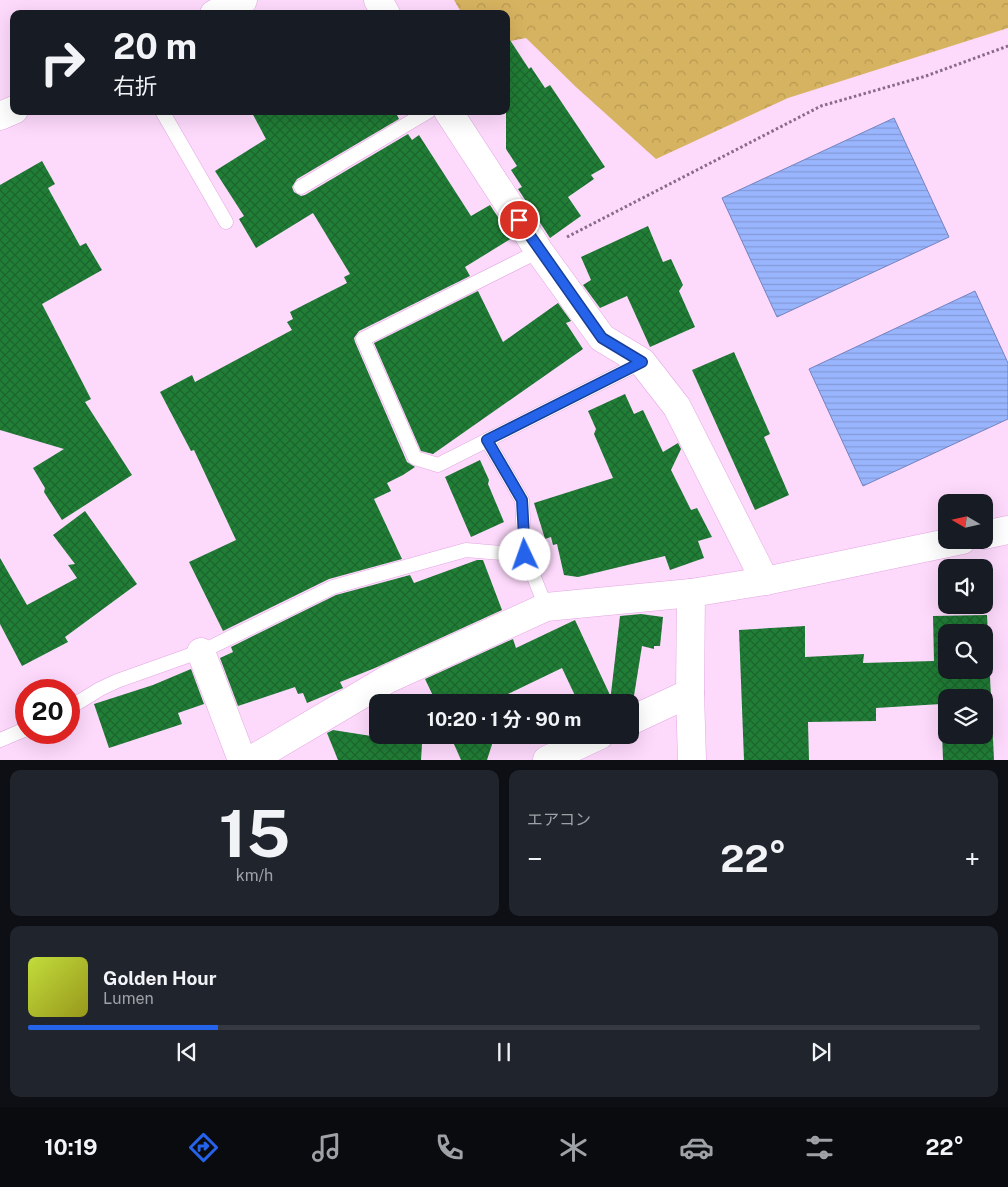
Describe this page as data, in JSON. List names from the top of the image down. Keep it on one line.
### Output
{"north":"left","page":{"turn":["20 m","右折"],"limit":"20","trip":"10:20 · 1 分 · 90 m","tile":[["15","km/h"],"エアコン"],"heat":["−","22°","+"],"song":["Golden Hour","Lumen"],"tabs":["10:19","22°"]}}
